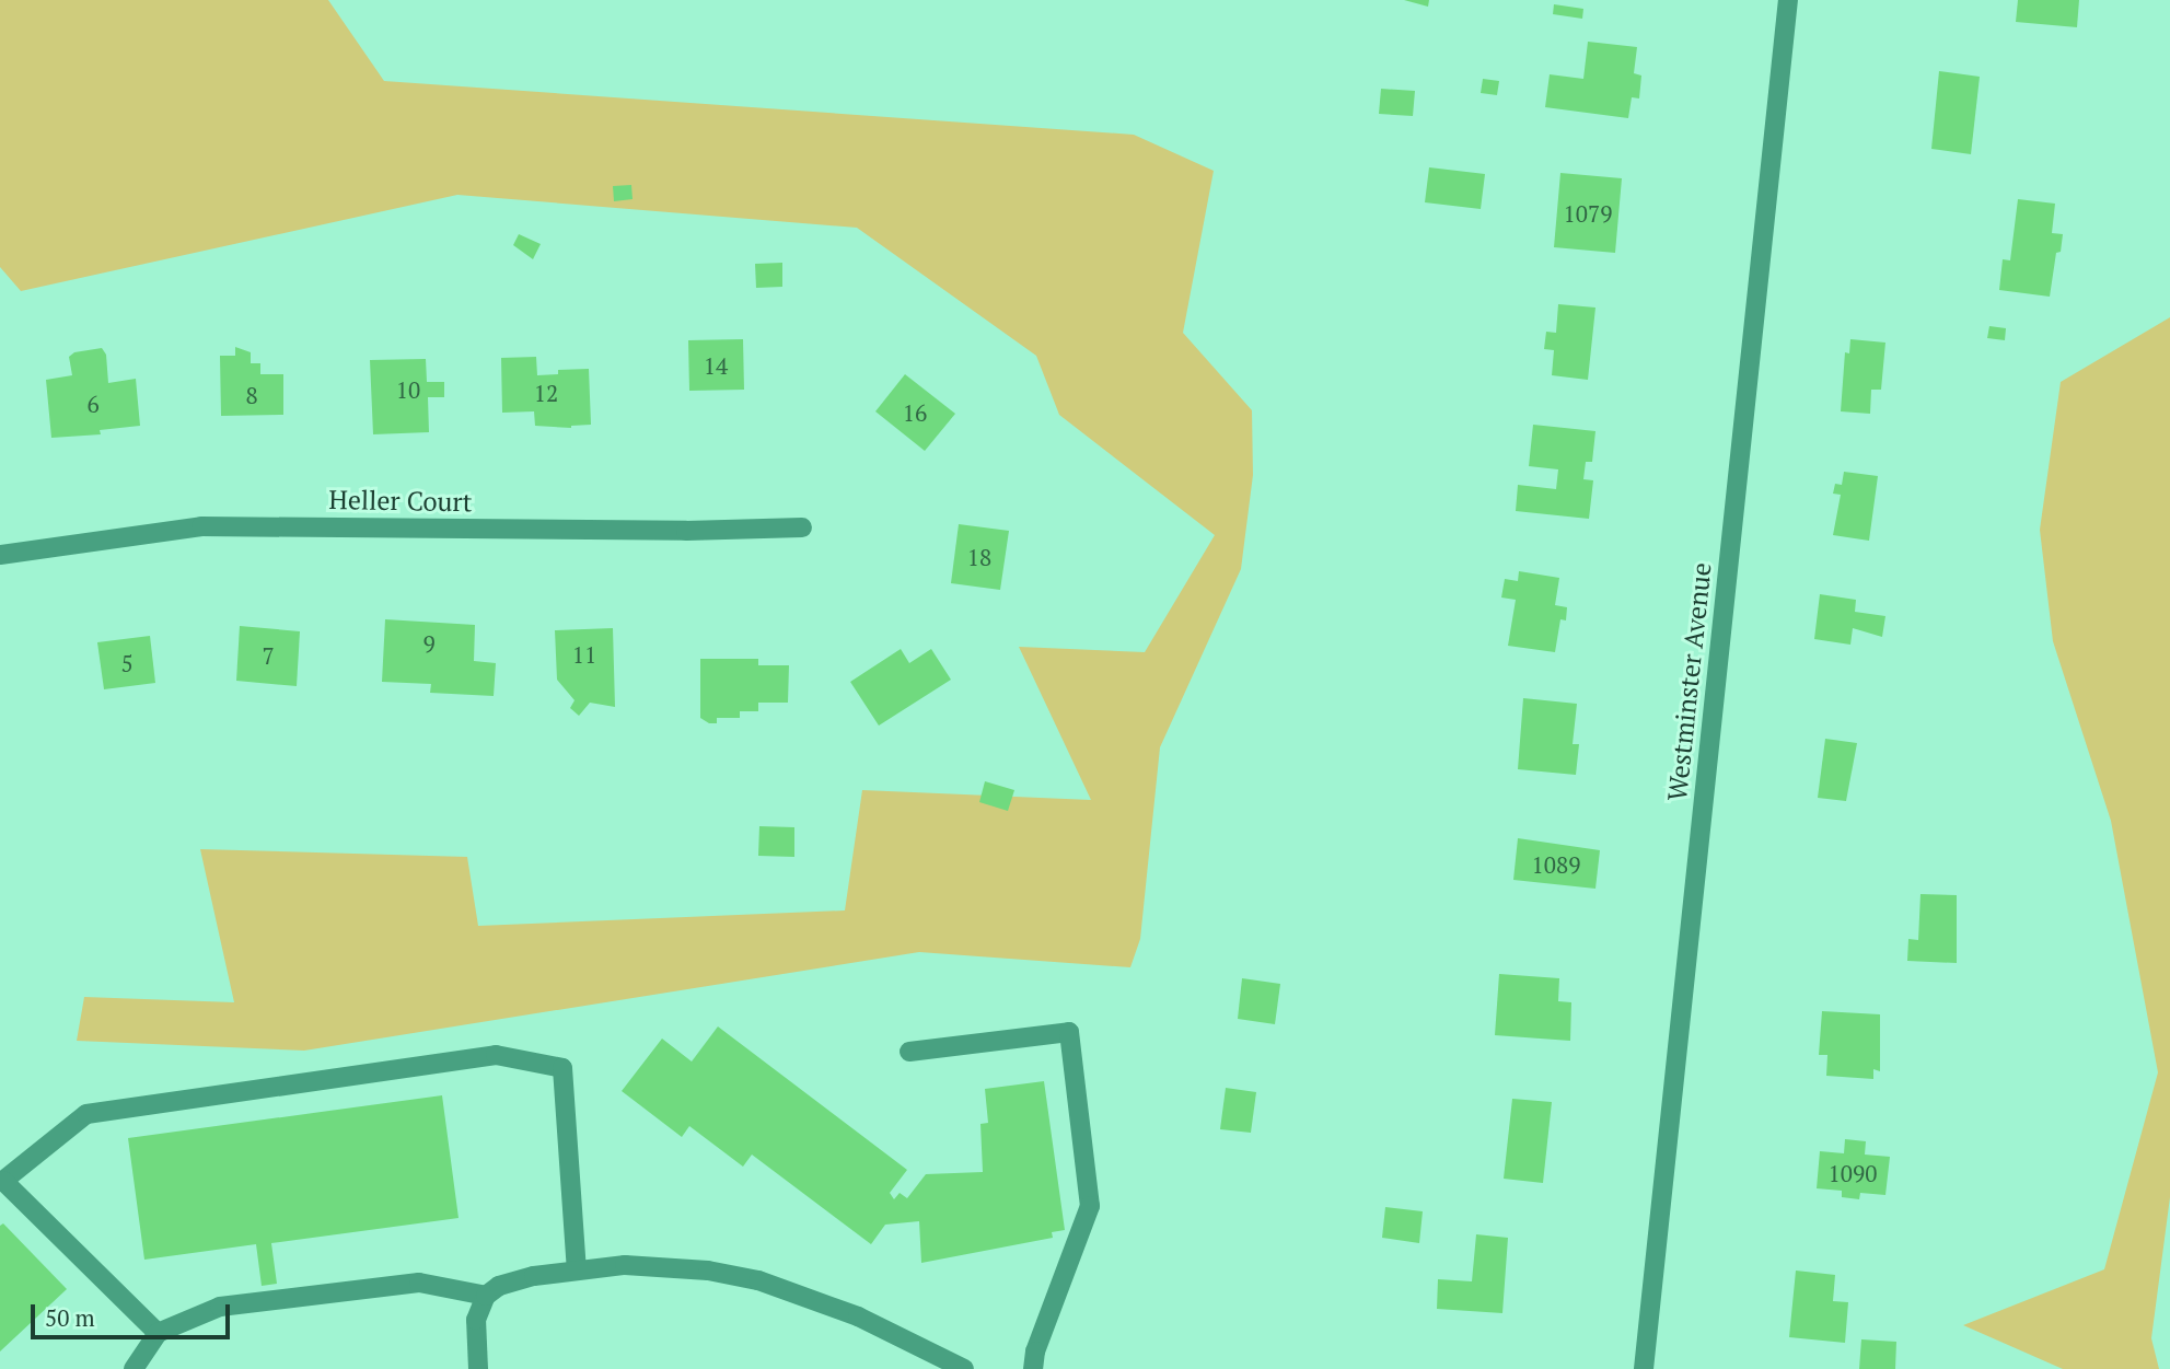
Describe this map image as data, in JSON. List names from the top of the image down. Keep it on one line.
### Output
{"streets":{"street":["Heller Court","Westminster Avenue"]},"house_numbers":["1079","14","10","12","8","6","16","18","9","11","7","5","1089","1090"],"scale_bar":"50 m"}
